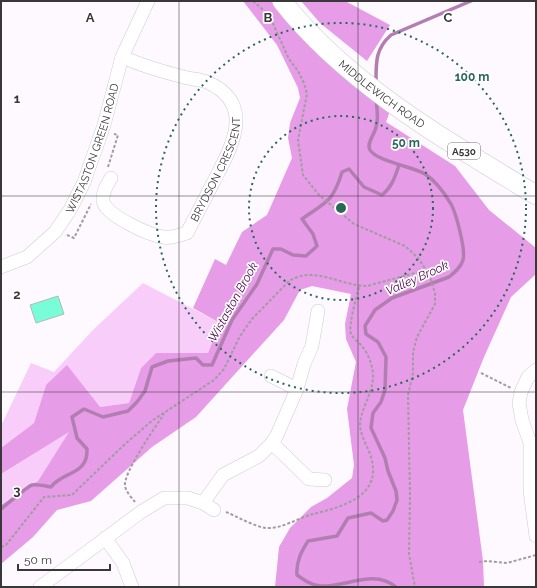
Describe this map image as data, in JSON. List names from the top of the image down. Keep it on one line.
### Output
{"streets":{"highway":["MIDDLEWICH ROAD","A530"],"street":["WISTASTON GREEN ROAD","BRYDSON CRESCENT"]},"crossings":[["WISTASTON GREEN ROAD","BRYDSON CRESCENT"]],"water":["Valley Brook","Wistaston Brook"],"scale_bar":"50 m","grid":{"columns":["A","B","C"],"rows":["1","2","3"]},"rings":["100 m","50 m"]}
